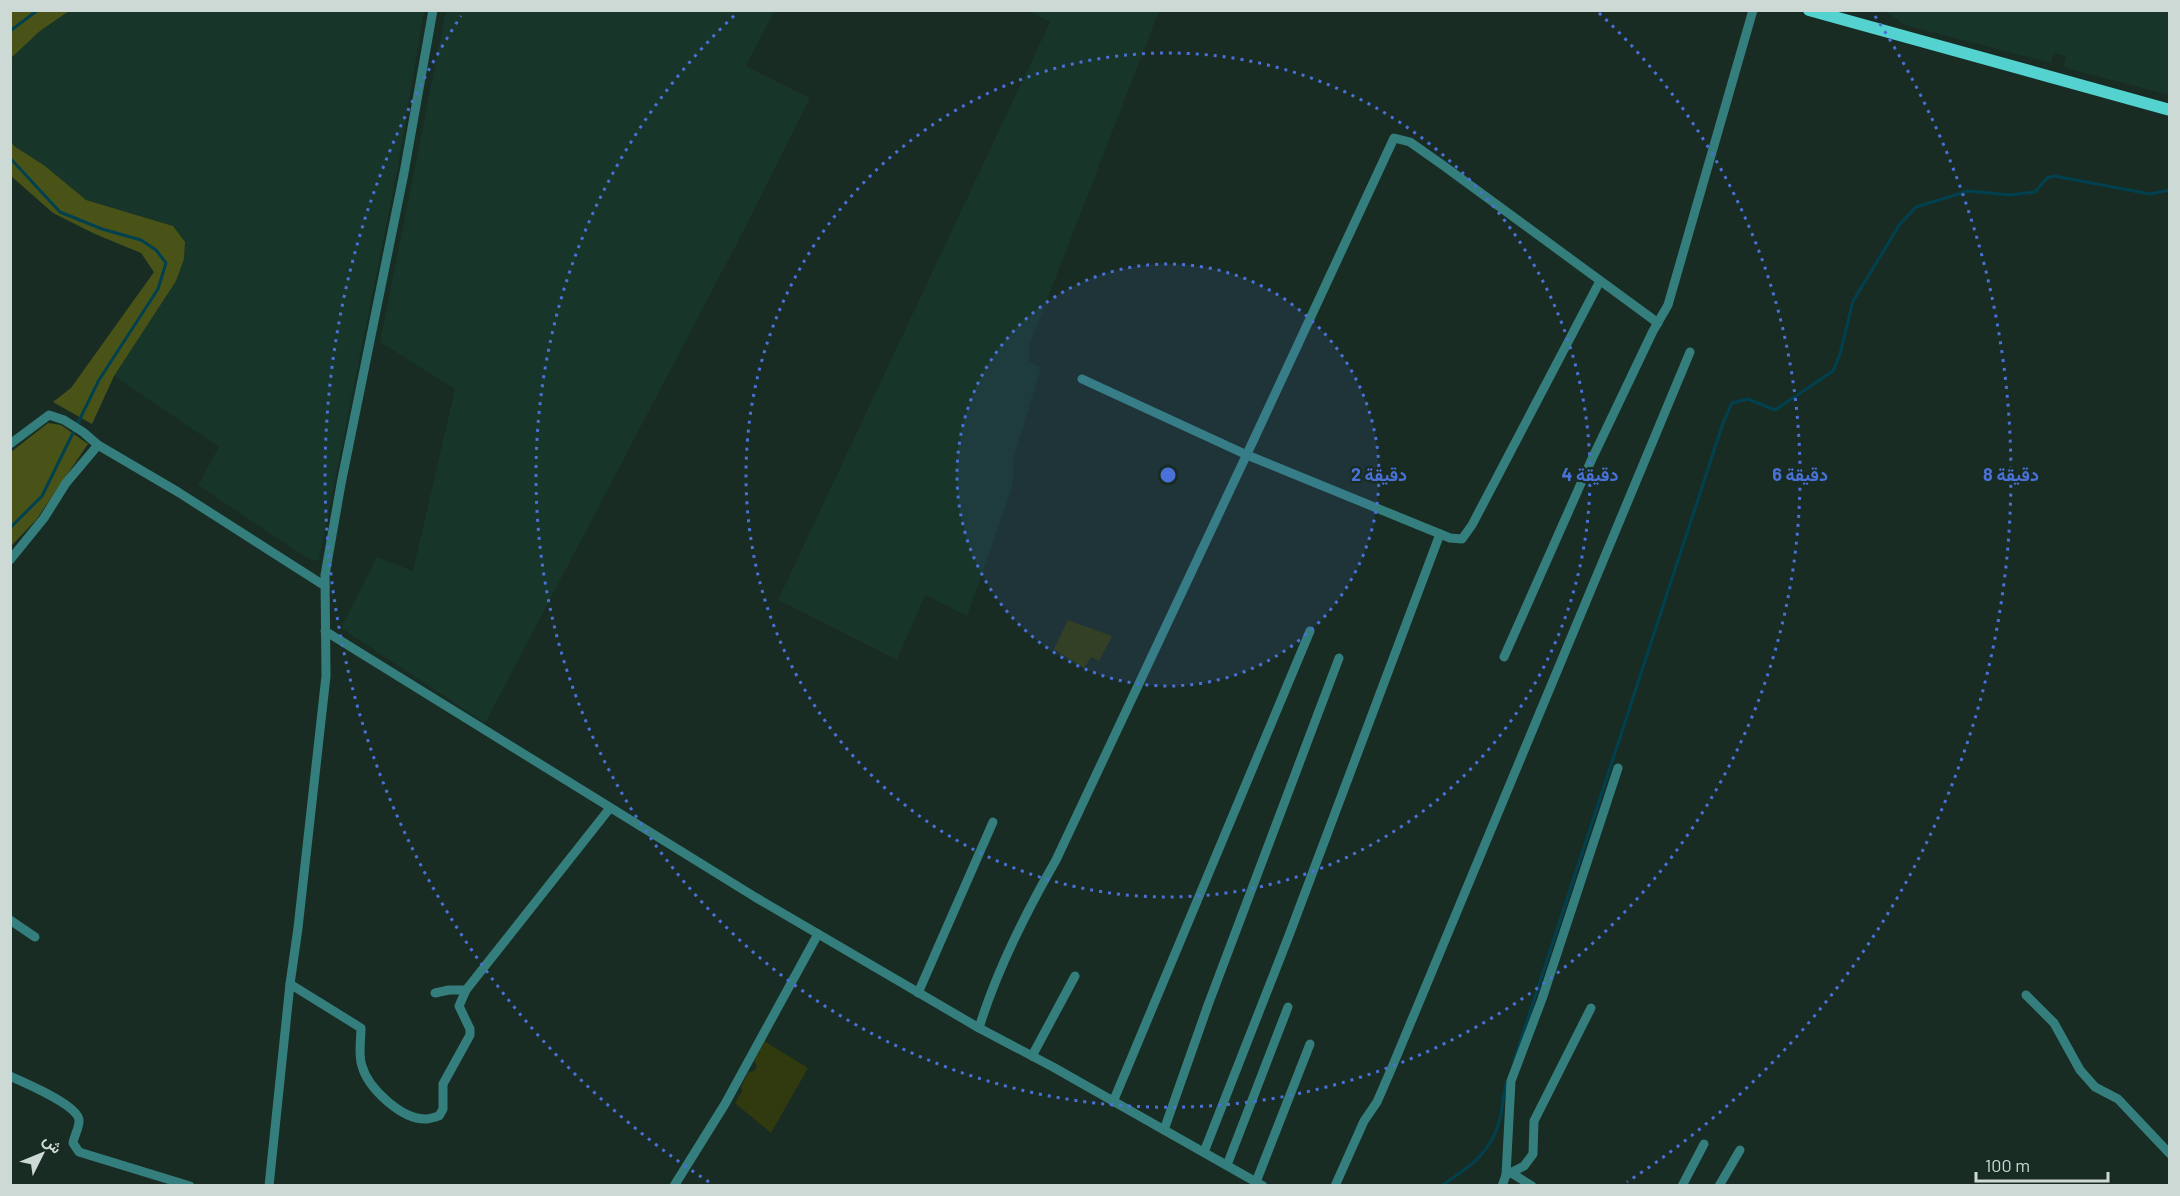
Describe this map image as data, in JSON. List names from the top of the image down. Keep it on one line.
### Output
{"scale_bar":"100 m","north":"top right","rings":["2 دقيقة","4 دقيقة","6 دقيقة","8 دقيقة"]}
